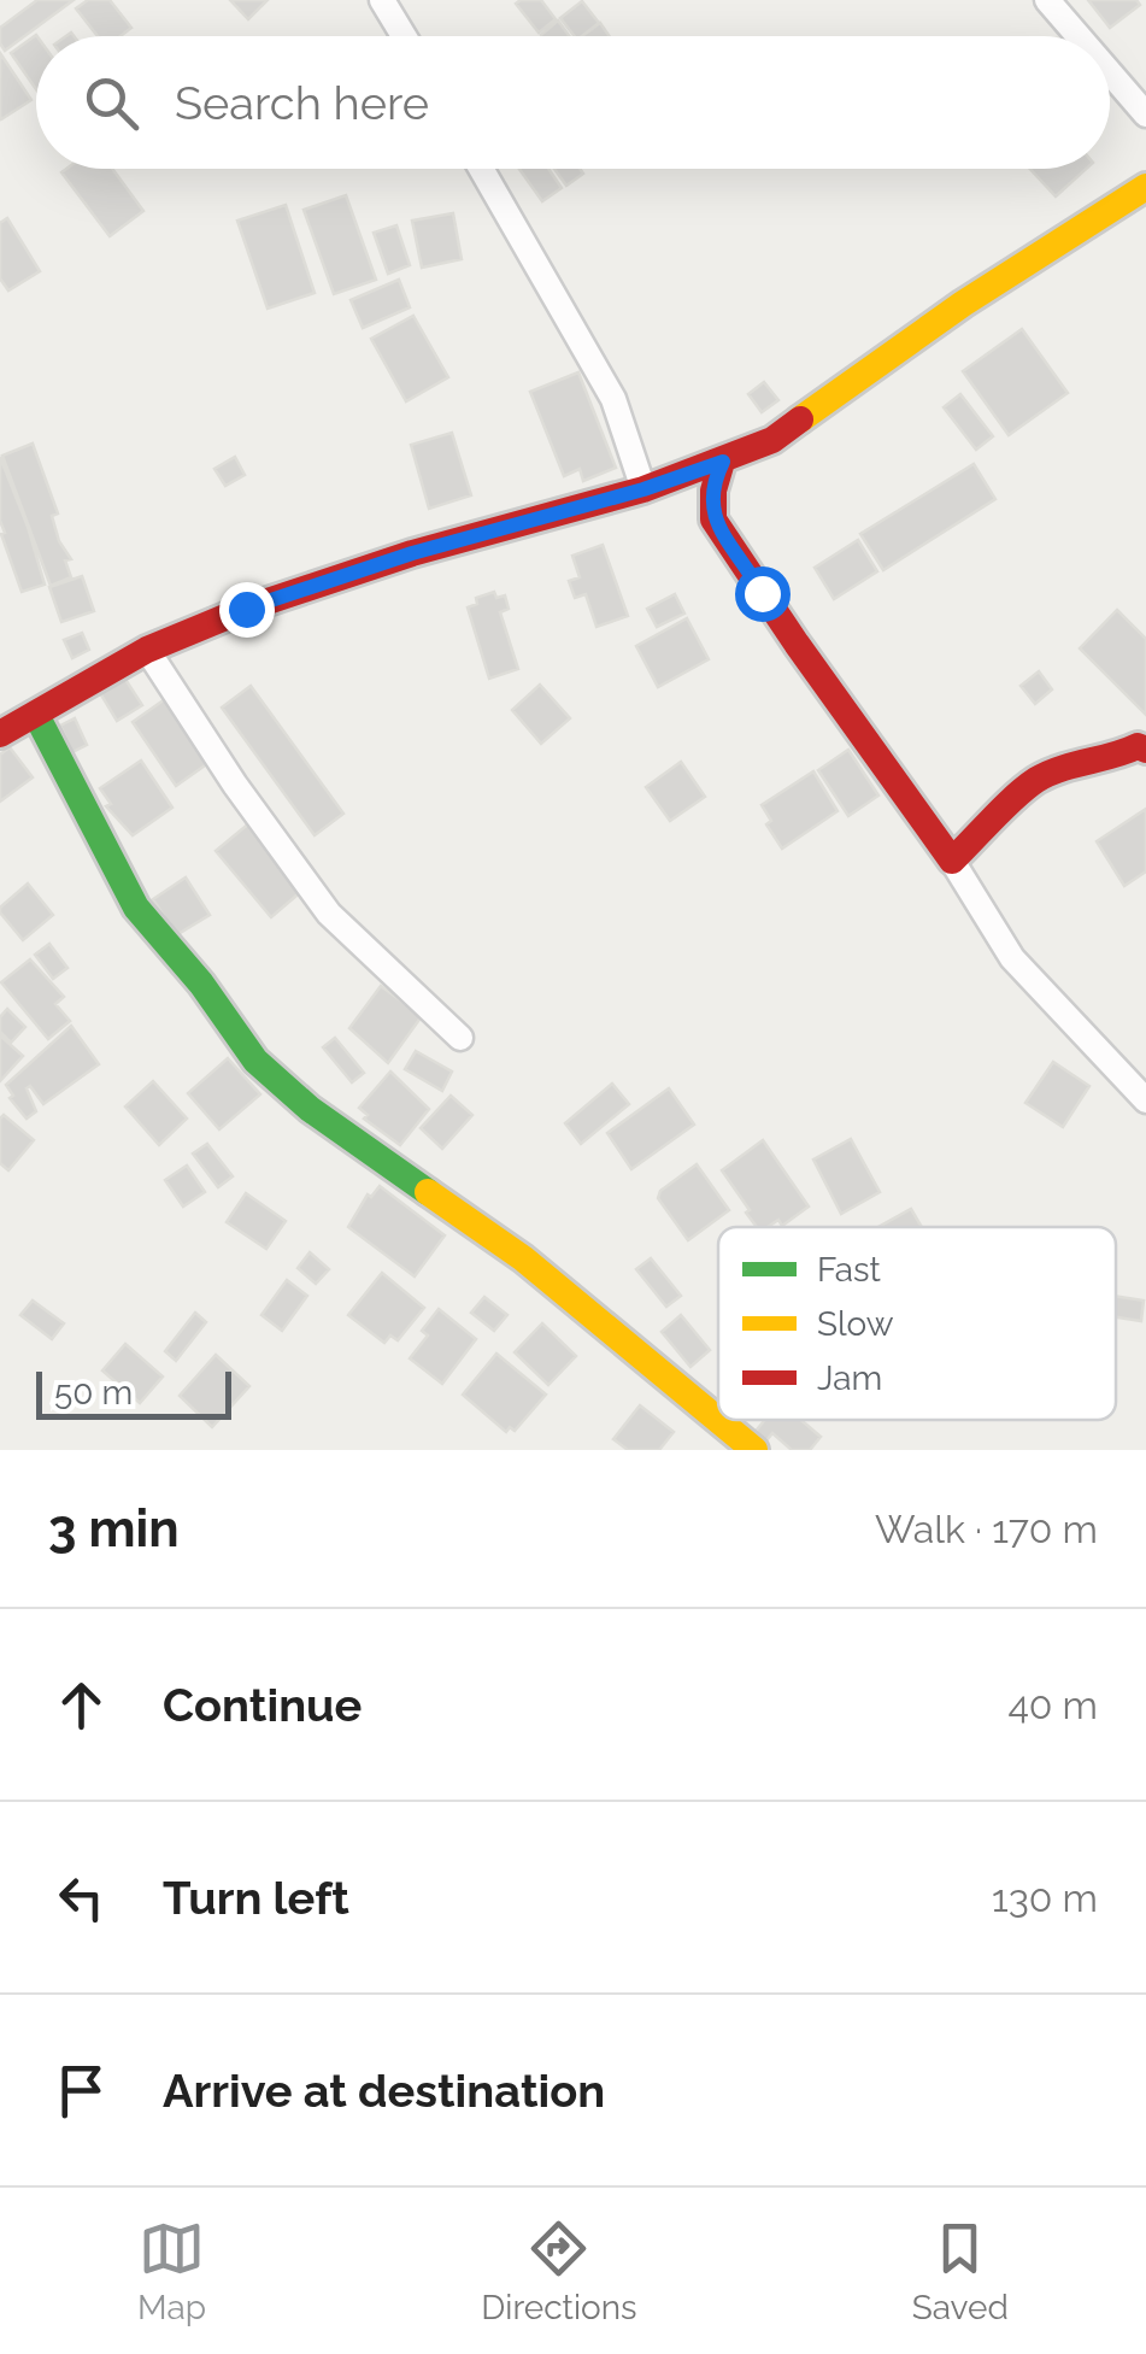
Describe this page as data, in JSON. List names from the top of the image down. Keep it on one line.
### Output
{"legend":["Fast","Slow","Jam"],"scale_bar":"50 m","page":{"search":"Search here","scale":"50 m","heading":["3 min","Walk · 170 m"],"list":[["Continue","40 m"],["Turn left","130 m"],"Arrive at destination"],"nav":["Map","Directions","Saved"]}}
